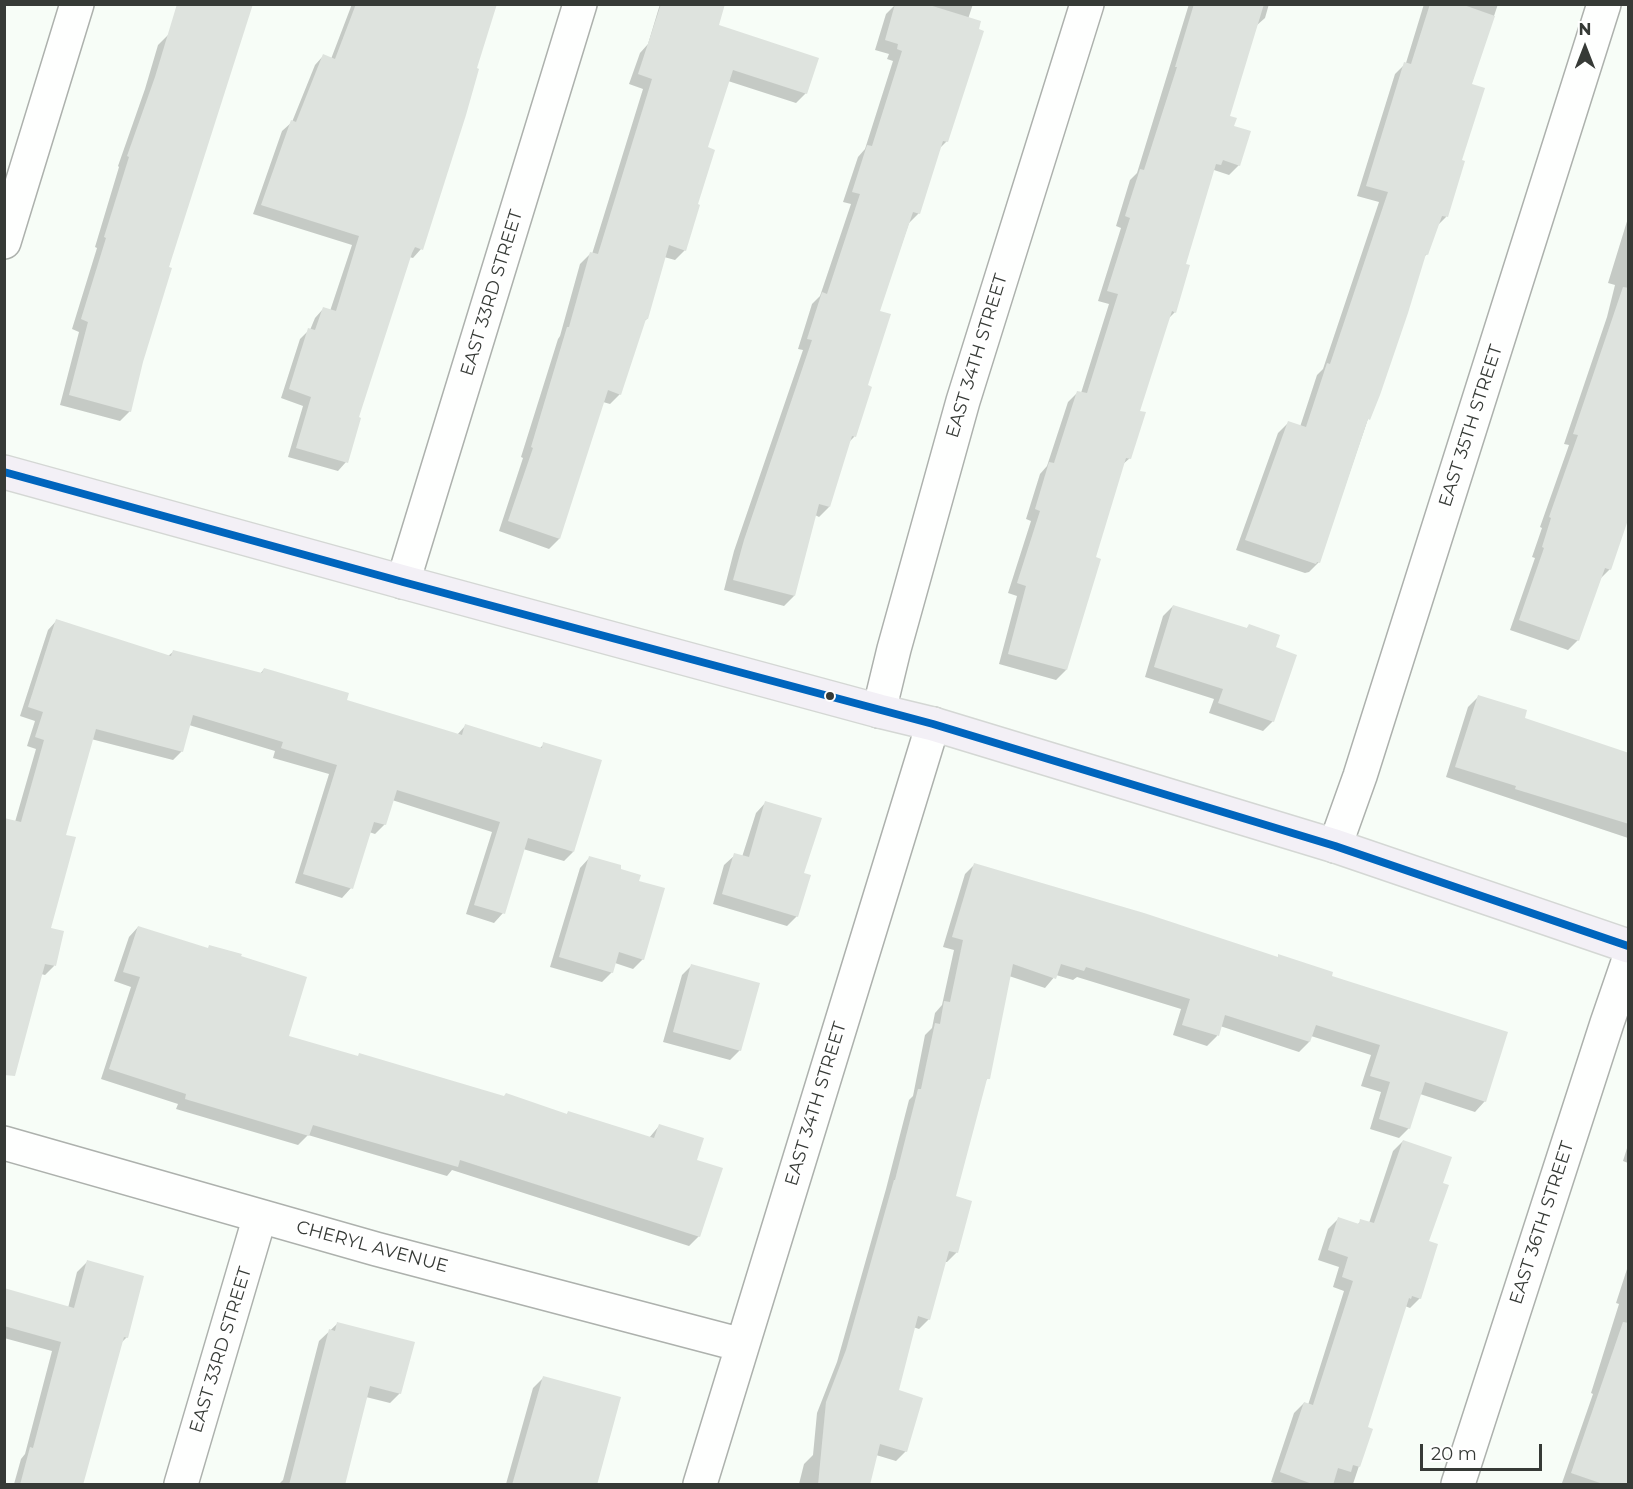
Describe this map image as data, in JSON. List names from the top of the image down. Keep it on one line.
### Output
{"streets":{"street":["EAST 33RD STREET","EAST 34TH STREET","EAST 35TH STREET","EAST 36TH STREET","CHERYL AVENUE"]},"crossings":[["EAST 33RD STREET","CHERYL AVENUE"],["EAST 34TH STREET","CHERYL AVENUE"]],"scale_bar":"20 m","north":"top"}
